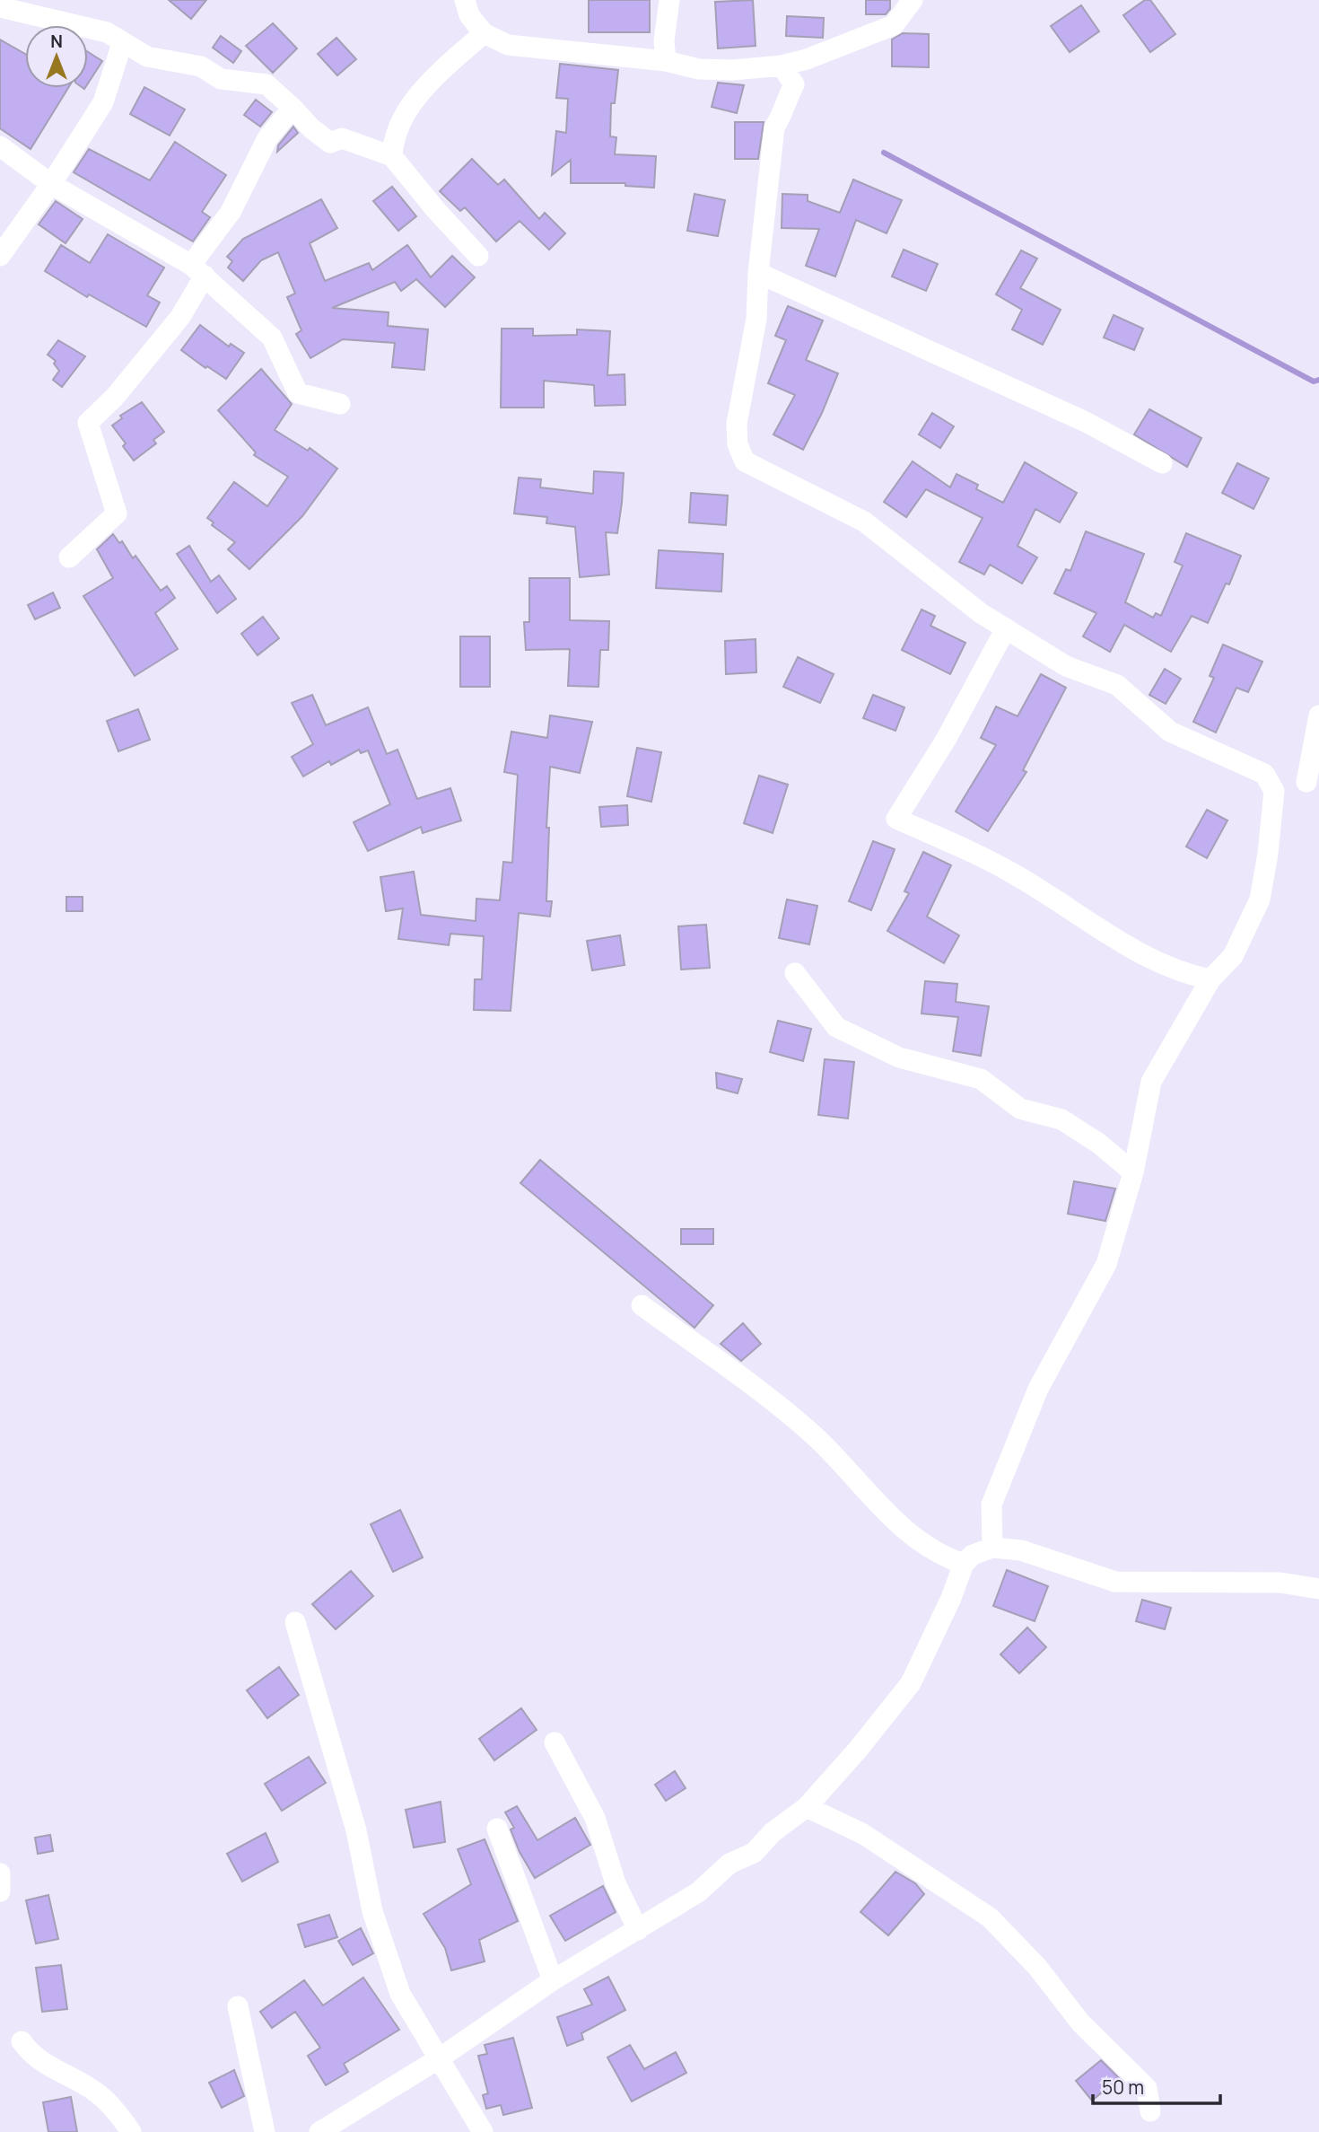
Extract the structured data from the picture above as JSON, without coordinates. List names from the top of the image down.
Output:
{
  "scale_bar": "50 m",
  "north": "top"
}
